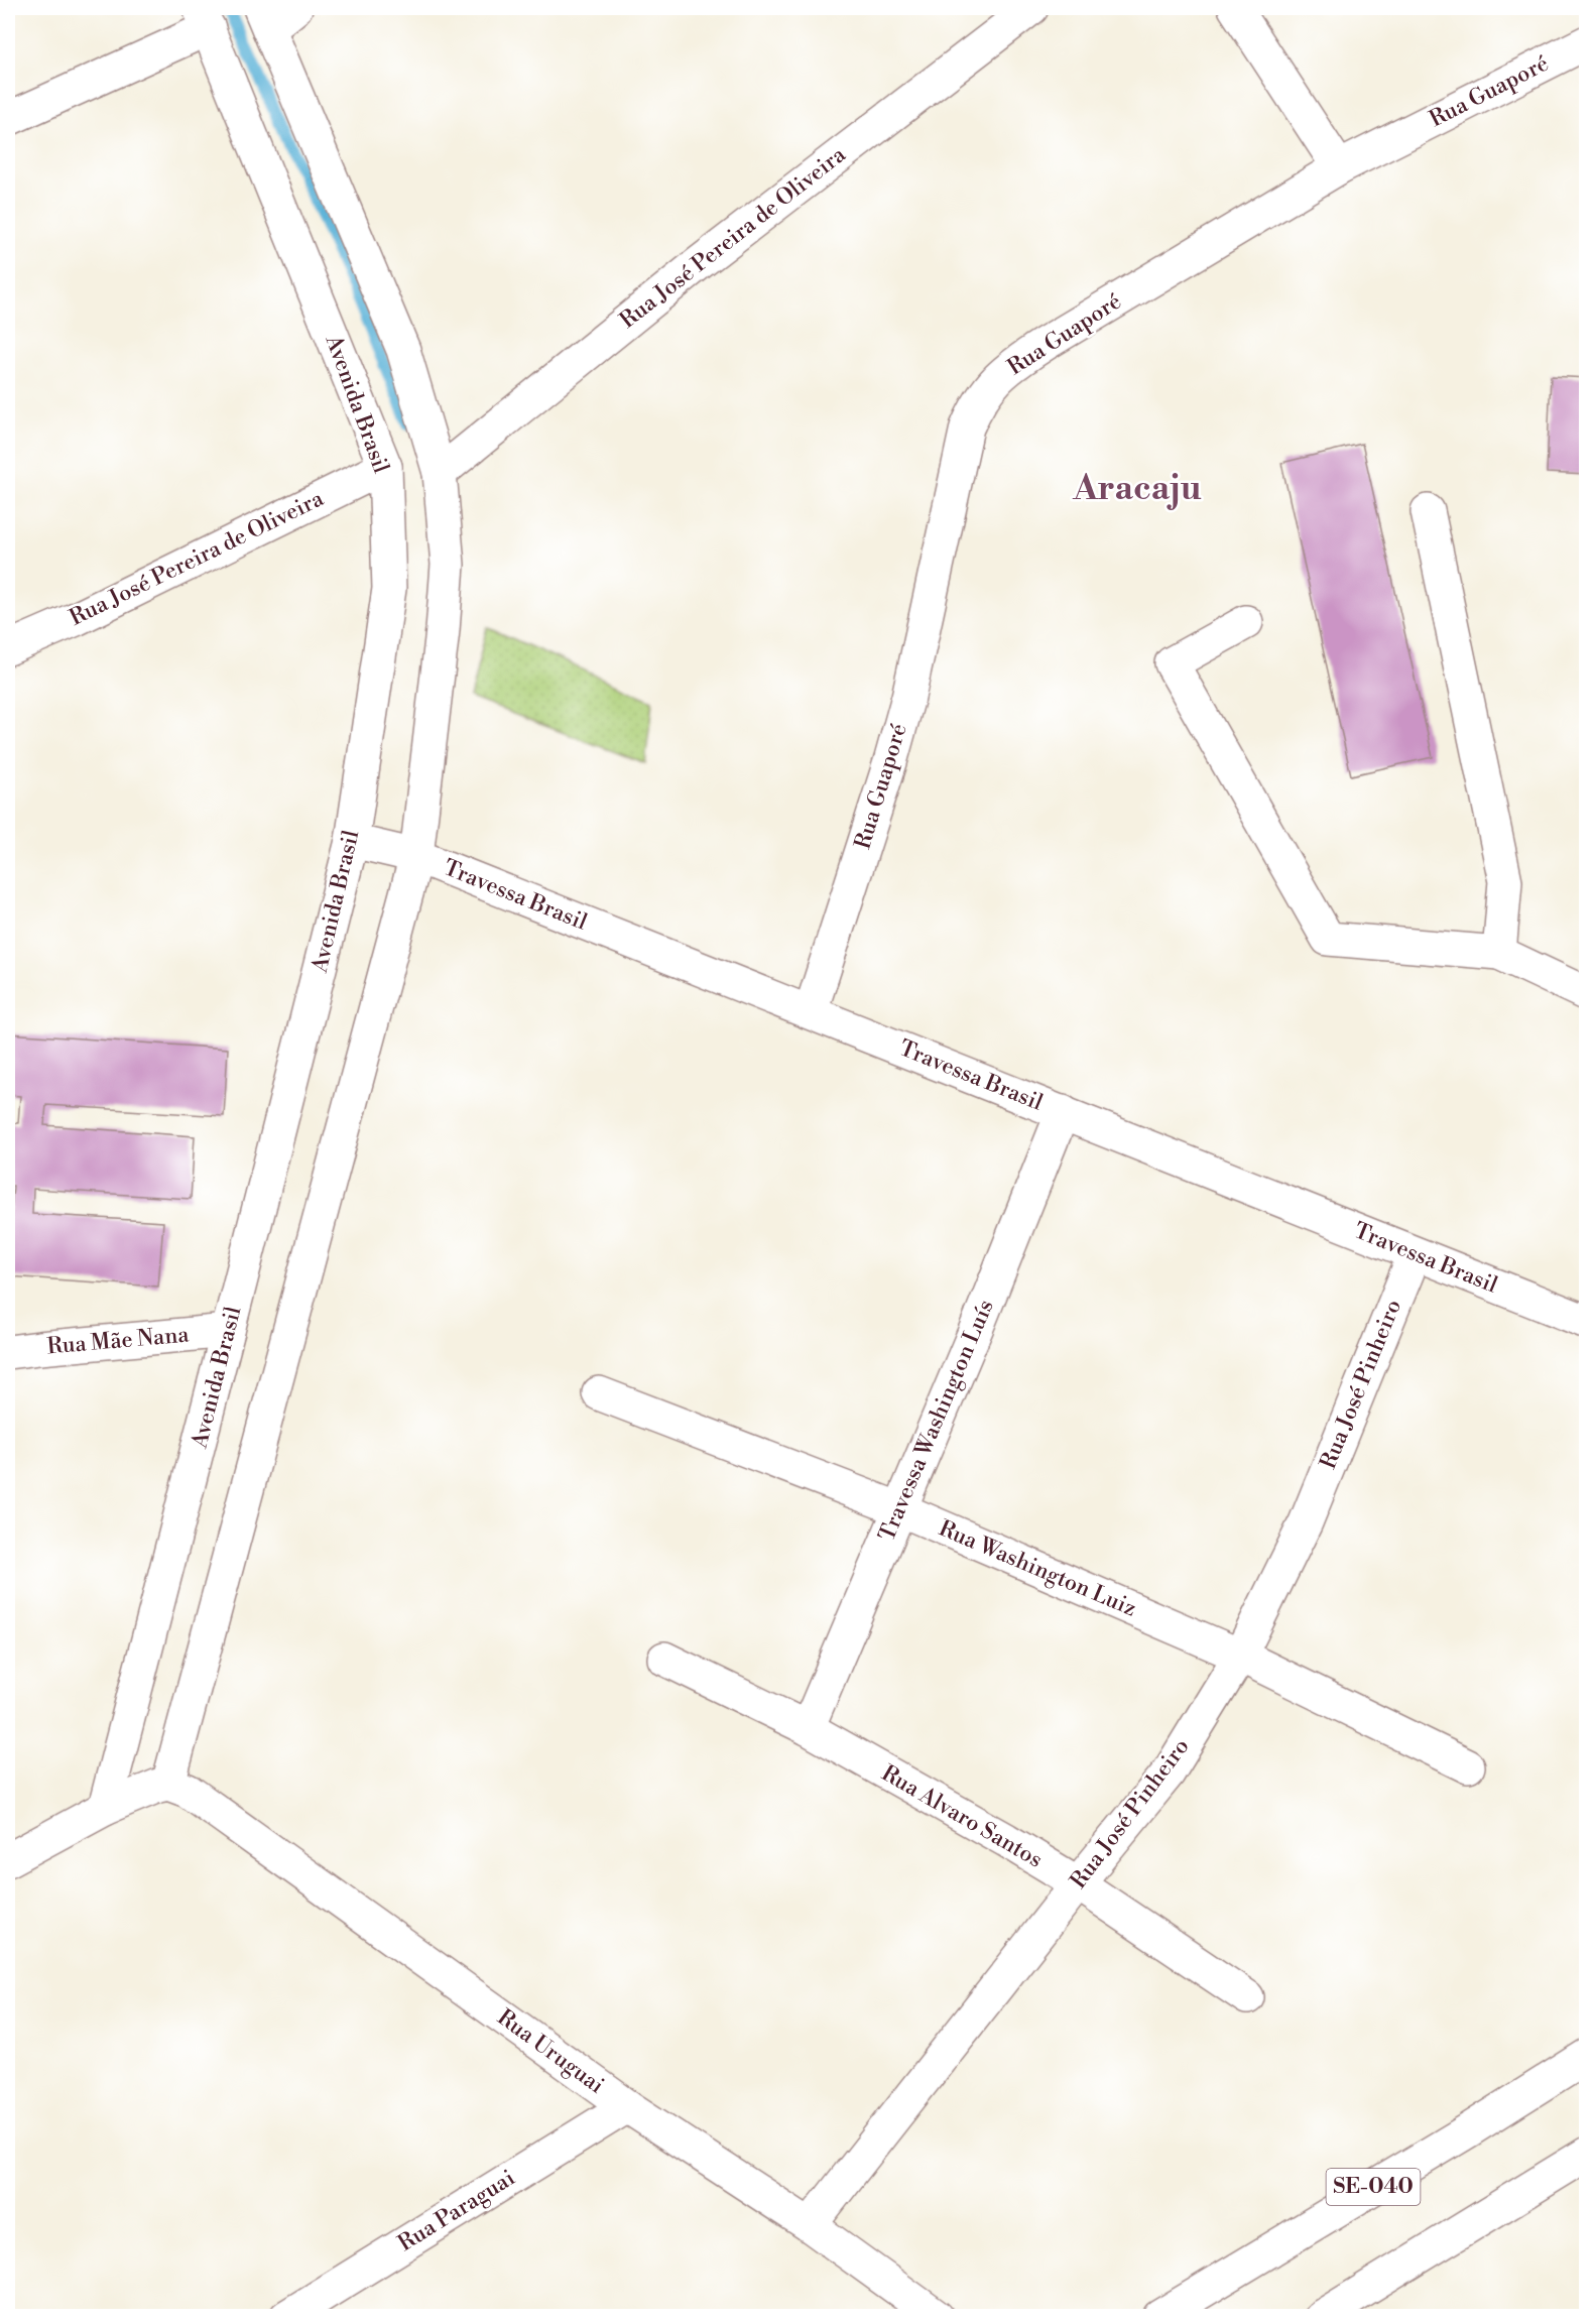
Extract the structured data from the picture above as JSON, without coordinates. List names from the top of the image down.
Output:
{
  "streets": {
    "street": [
      "Rua Guaporé",
      "Rua José Pereira de Oliveira",
      "Avenida Brasil",
      "Travessa Brasil",
      "Rua Mãe Nana",
      "Rua José Pinheiro",
      "Travessa Washington Luís",
      "Rua Washington Luiz",
      "Rua Alvaro Santos",
      "Rua Uruguai",
      "SE-040",
      "Rua Paraguai"
    ]
  },
  "crossings": [
    ["Rua Guaporé", "Travessa Brasil"],
    ["Rua José Pereira de Oliveira", "Avenida Brasil"],
    ["Avenida Brasil", "Travessa Brasil"],
    ["Avenida Brasil", "Rua Mãe Nana"],
    ["Travessa Brasil", "Rua José Pinheiro"],
    ["Travessa Brasil", "Travessa Washington Luís"],
    ["Rua José Pinheiro", "Rua Washington Luiz"],
    ["Rua José Pinheiro", "Rua Alvaro Santos"],
    ["Rua José Pinheiro", "Rua Uruguai"],
    ["Travessa Washington Luís", "Rua Washington Luiz"],
    ["Travessa Washington Luís", "Rua Alvaro Santos"],
    ["Rua Uruguai", "Rua Paraguai"]
  ],
  "districts": ["Aracaju"]
}
